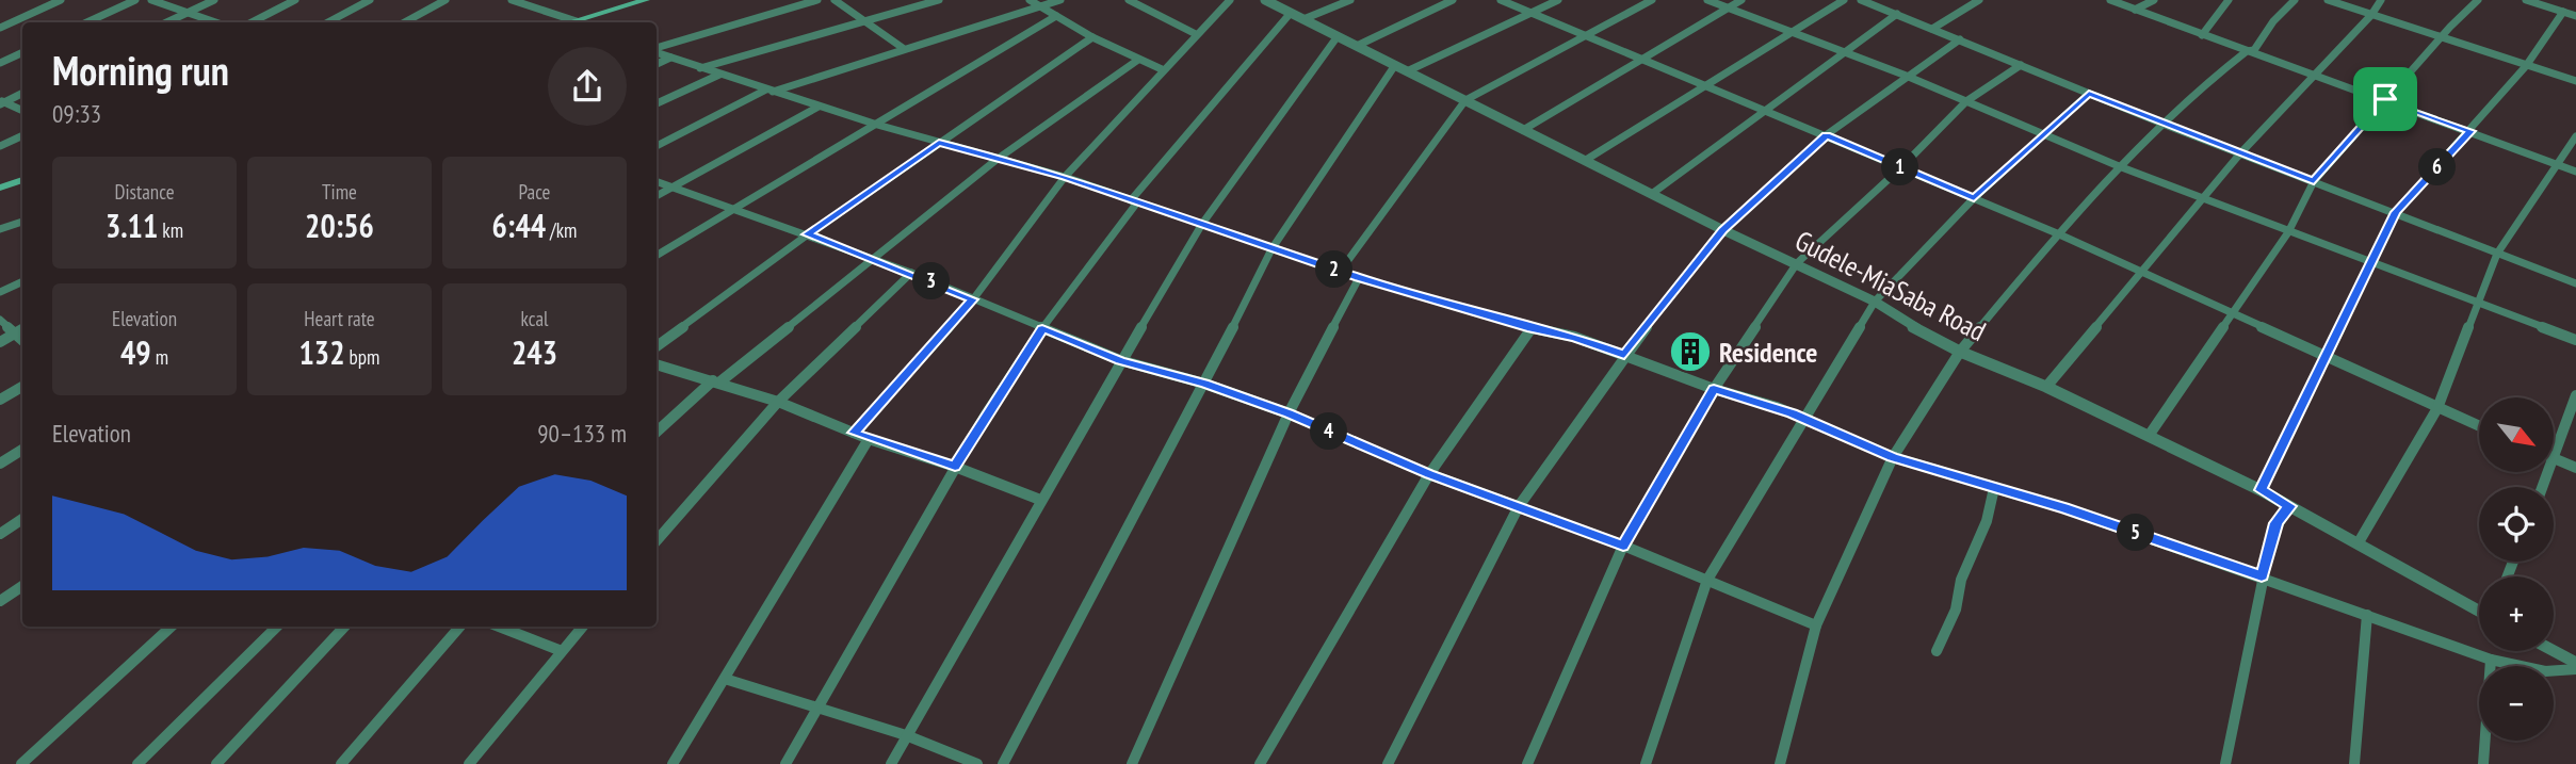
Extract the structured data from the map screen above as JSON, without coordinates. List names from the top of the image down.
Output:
{
  "streets": {
    "street": ["Gudele-MiaSaba Road"]
  },
  "places": {
    "building": ["Residence"]
  },
  "north": "bottom right",
  "page": {
    "heading": ["Morning run", "09:33"],
    "pins": [
      "1",
      "6",
      "2",
      "3",
      "4",
      "5"
    ],
    "stats": [
      ["Distance", "3.11 km"],
      ["Time", "20:56"],
      ["Pace", "6:44 /km"],
      ["Elevation", "49 m"],
      ["Heart rate", "132 bpm"],
      ["kcal", "243"]
    ],
    "map_buttons": ["+", "−"],
    "chart": ["Elevation", "90–133 m"]
  }
}
